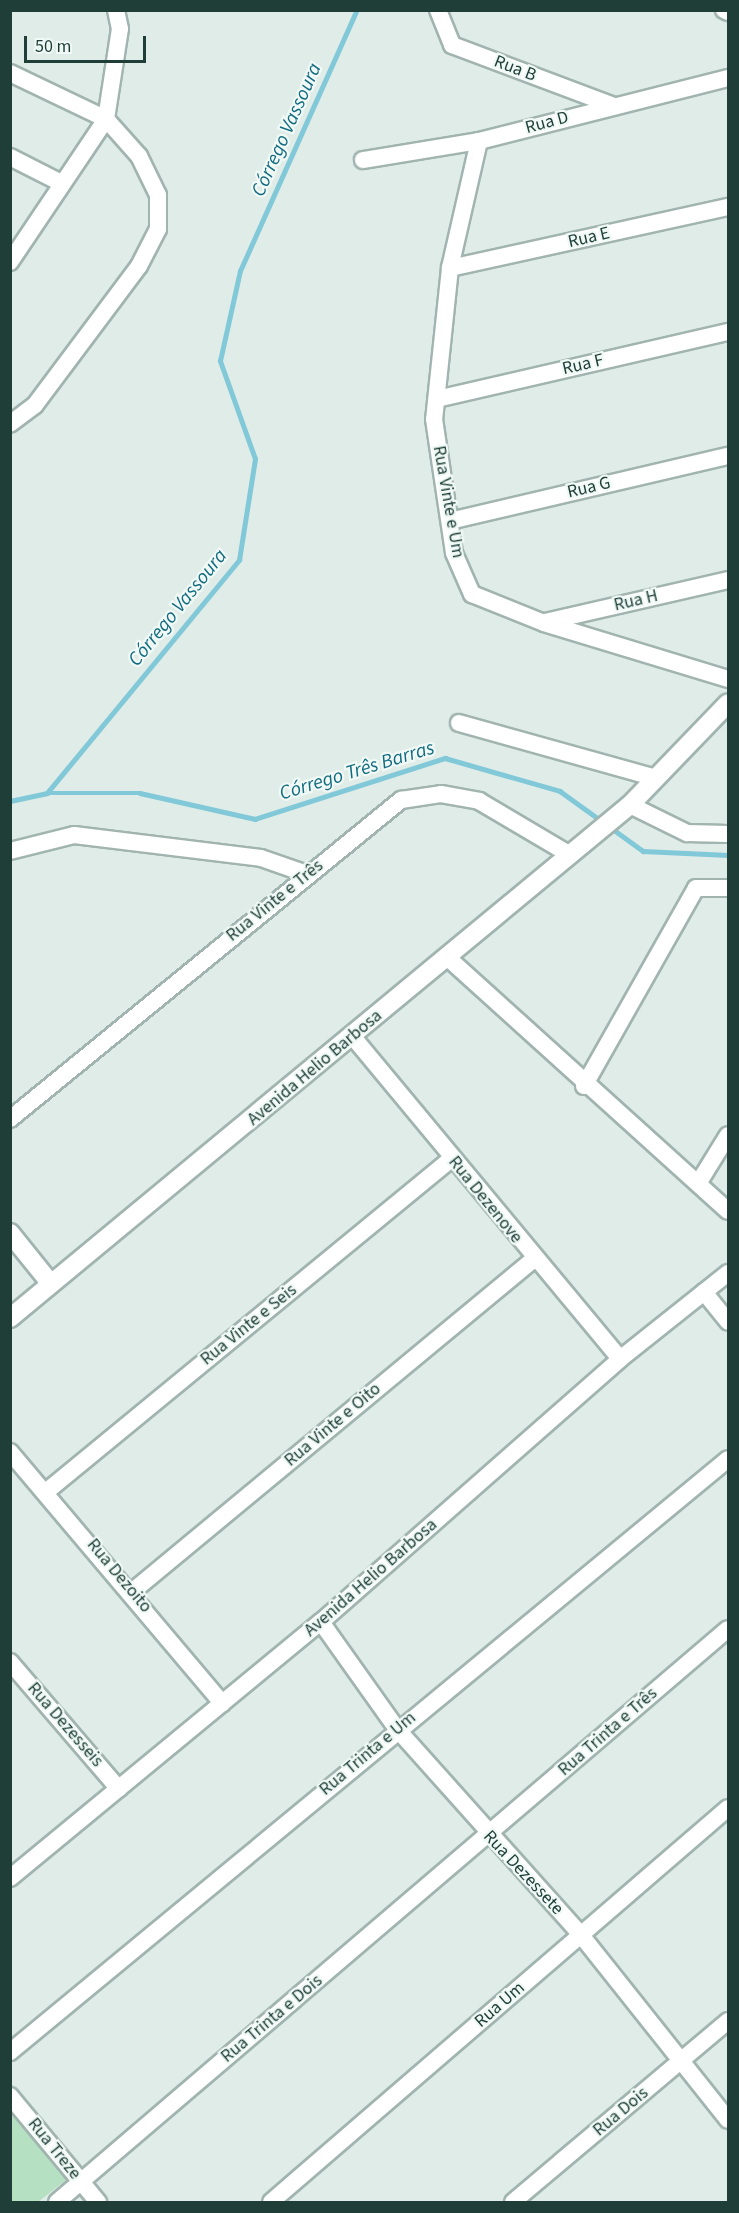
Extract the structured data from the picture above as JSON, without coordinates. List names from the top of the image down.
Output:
{
  "streets": {
    "street": [
      "Rua B",
      "Rua D",
      "Rua E",
      "Rua F",
      "Rua G",
      "Rua Vinte e Um",
      "Rua H",
      "Rua Vinte e Três",
      "Avenida Helio Barbosa",
      "Rua Dezenove",
      "Rua Vinte e Seis",
      "Rua Vinte e Oito",
      "Rua Dezoito",
      "Rua Dezesseis",
      "Rua Trinta e Três",
      "Rua Trinta e Um",
      "Rua Dezessete",
      "Rua Um",
      "Rua Trinta e Dois",
      "Rua Dois",
      "Rua Treze"
    ]
  },
  "crossings": [
    ["Rua B", "Rua D"],
    ["Rua D", "Rua Vinte e Um"],
    ["Rua E", "Rua Vinte e Um"],
    ["Rua F", "Rua Vinte e Um"],
    ["Rua G", "Rua Vinte e Um"],
    ["Rua Vinte e Um", "Rua H"],
    ["Rua Vinte e Três", "Avenida Helio Barbosa"],
    ["Avenida Helio Barbosa", "Rua Dezenove"],
    ["Avenida Helio Barbosa", "Rua Dezoito"],
    ["Avenida Helio Barbosa", "Rua Dezesseis"],
    ["Avenida Helio Barbosa", "Rua Dezessete"],
    ["Rua Dezenove", "Rua Vinte e Seis"],
    ["Rua Dezenove", "Rua Vinte e Oito"],
    ["Rua Vinte e Seis", "Rua Dezoito"],
    ["Rua Vinte e Oito", "Rua Dezoito"],
    ["Rua Trinta e Três", "Rua Dezessete"],
    ["Rua Trinta e Três", "Rua Trinta e Dois"],
    ["Rua Trinta e Um", "Rua Dezessete"],
    ["Rua Dezessete", "Rua Um"],
    ["Rua Dezessete", "Rua Trinta e Dois"],
    ["Rua Dezessete", "Rua Dois"],
    ["Rua Trinta e Dois", "Rua Treze"]
  ],
  "water": ["Córrego Vassoura", "Córrego Três Barras"],
  "scale_bar": "50 m"
}
